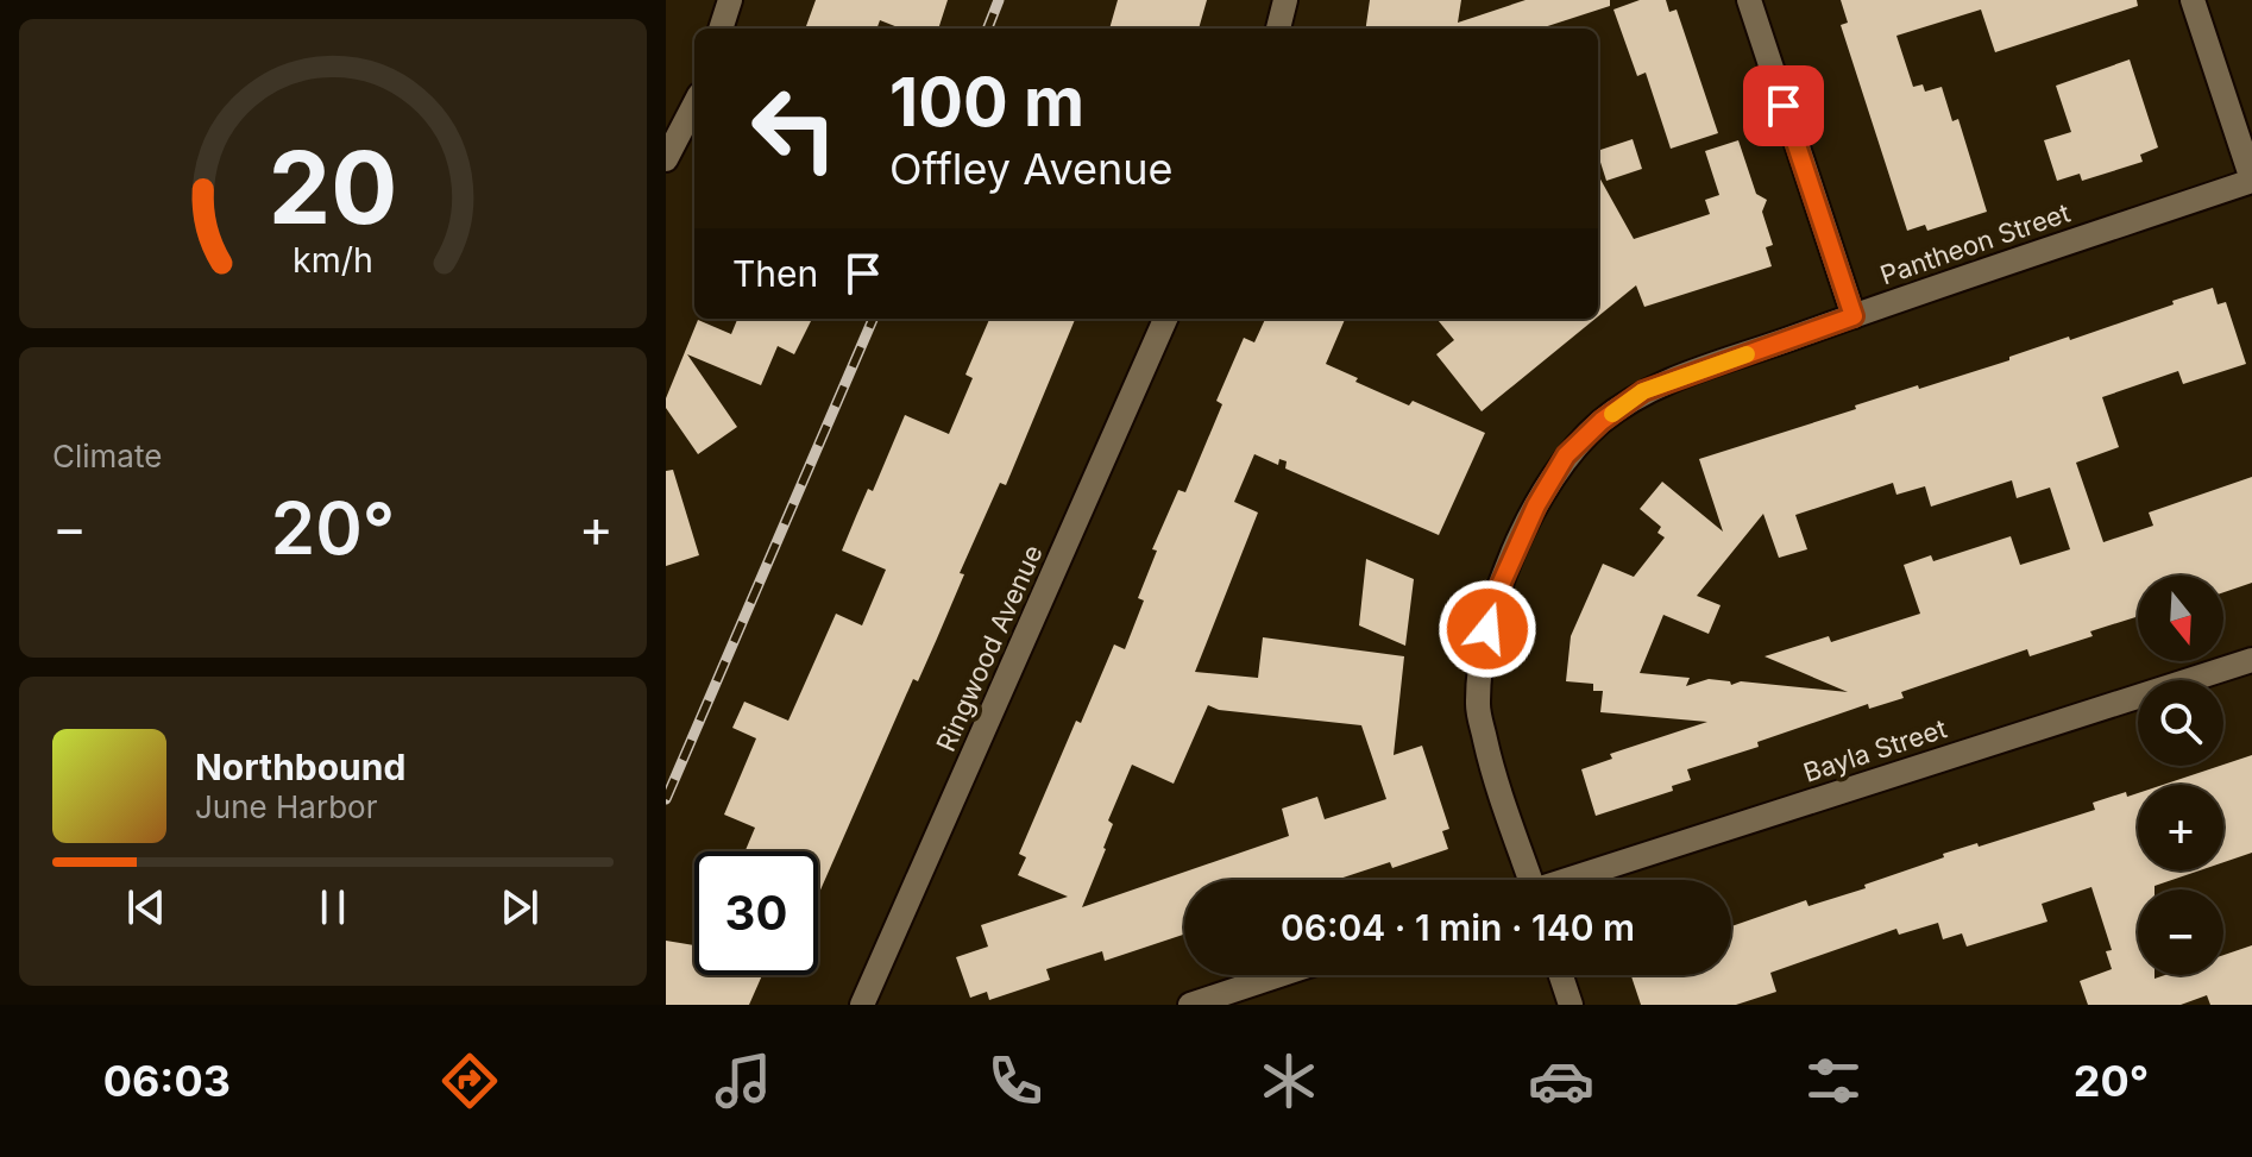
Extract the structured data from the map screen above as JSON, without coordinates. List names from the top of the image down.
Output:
{
  "streets": {
    "street": ["Pantheon Street", "Ringwood Avenue", "Bayla Street"]
  },
  "north": "bottom",
  "page": {
    "turn": ["100 m", "Offley Avenue"],
    "then": "Then",
    "tile": "Climate",
    "heat": ["−", "20°", "+"],
    "map_buttons": ["+", "−"],
    "song": ["Northbound", "June Harbor"],
    "limit": "30",
    "trip": "06:04 · 1 min · 140 m",
    "tabs": ["06:03", "20°"],
    "gauge": ["20", "km/h"]
  }
}
